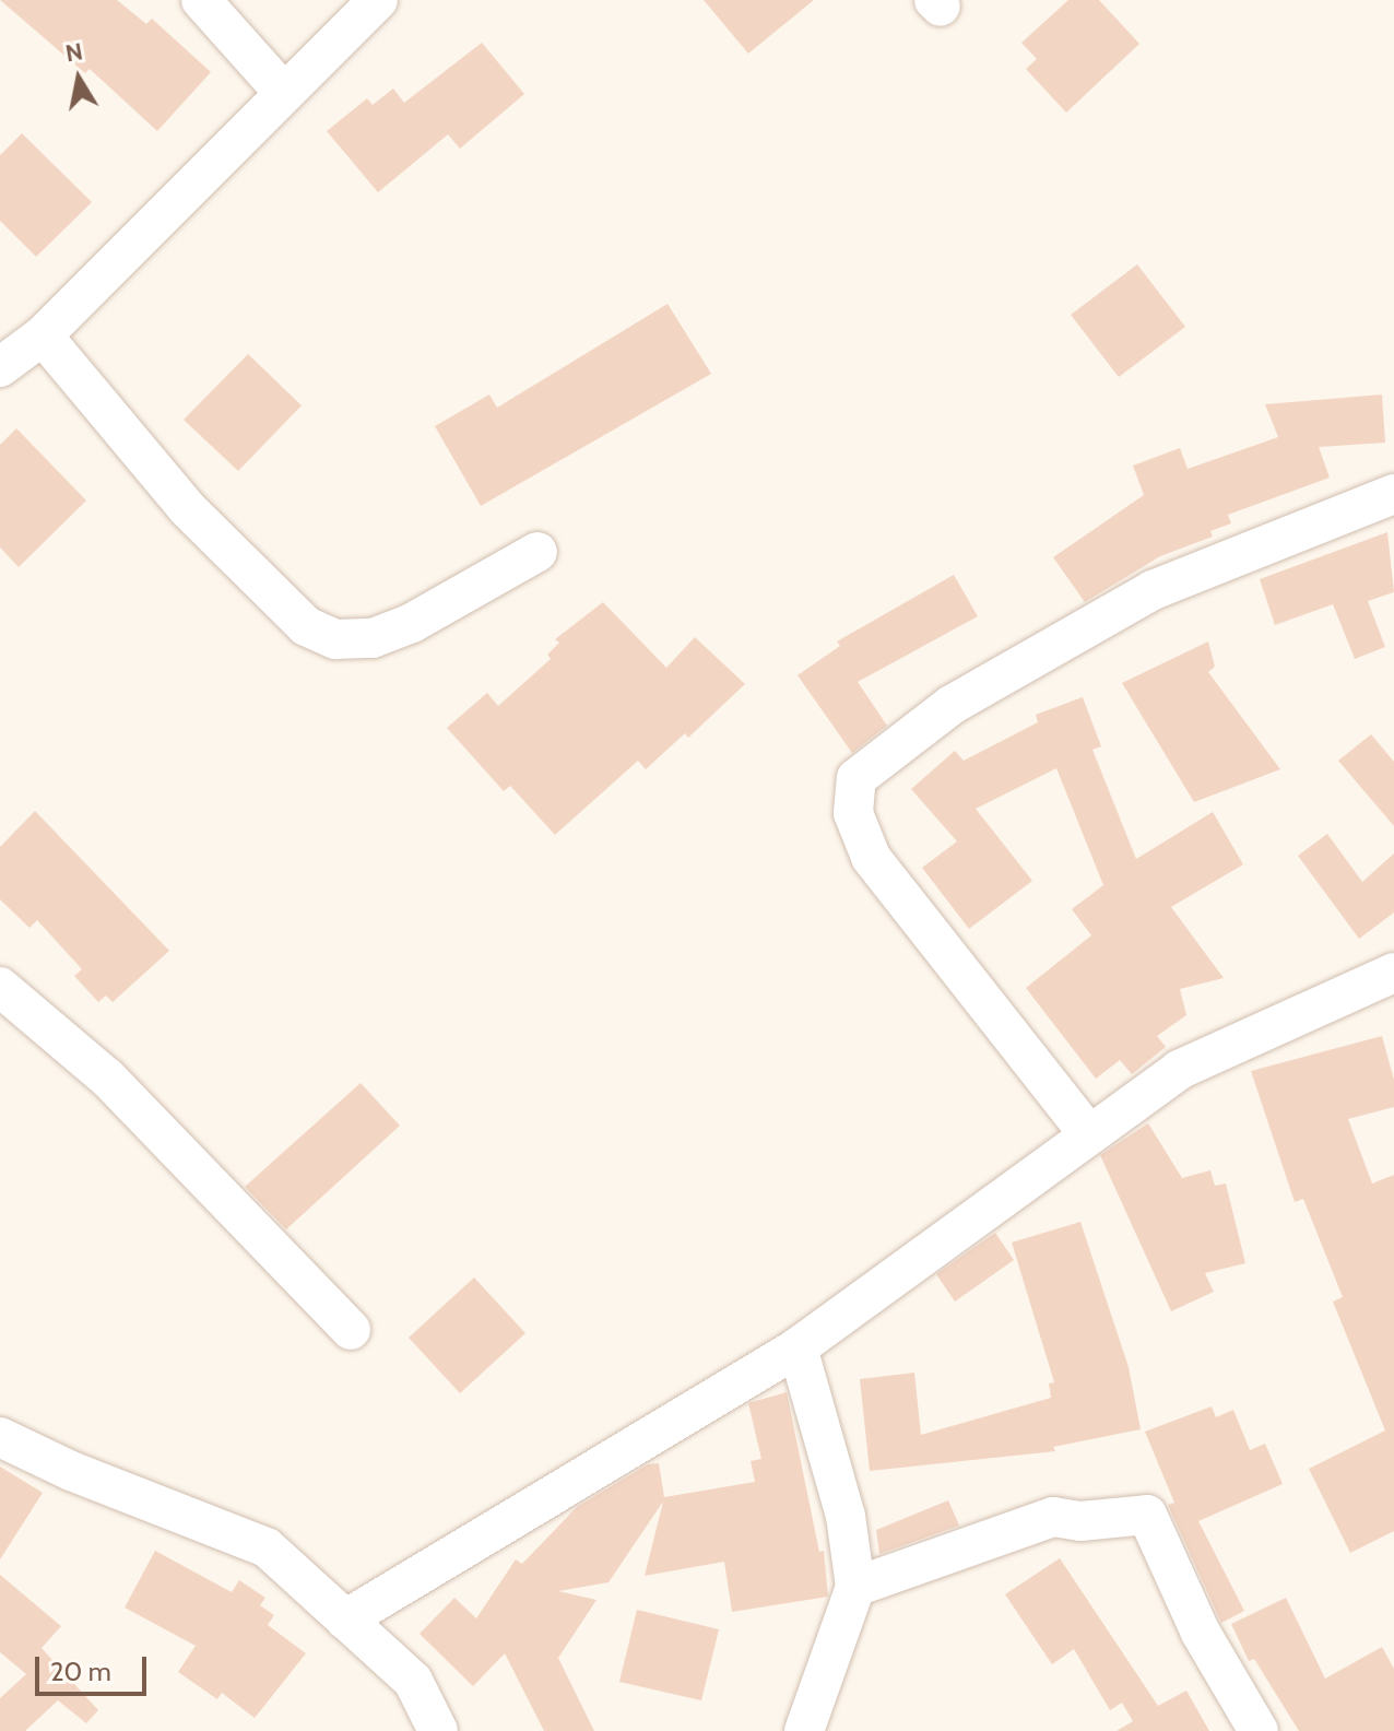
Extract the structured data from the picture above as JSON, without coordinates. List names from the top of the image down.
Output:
{
  "scale_bar": "20 m",
  "north": "top"
}
